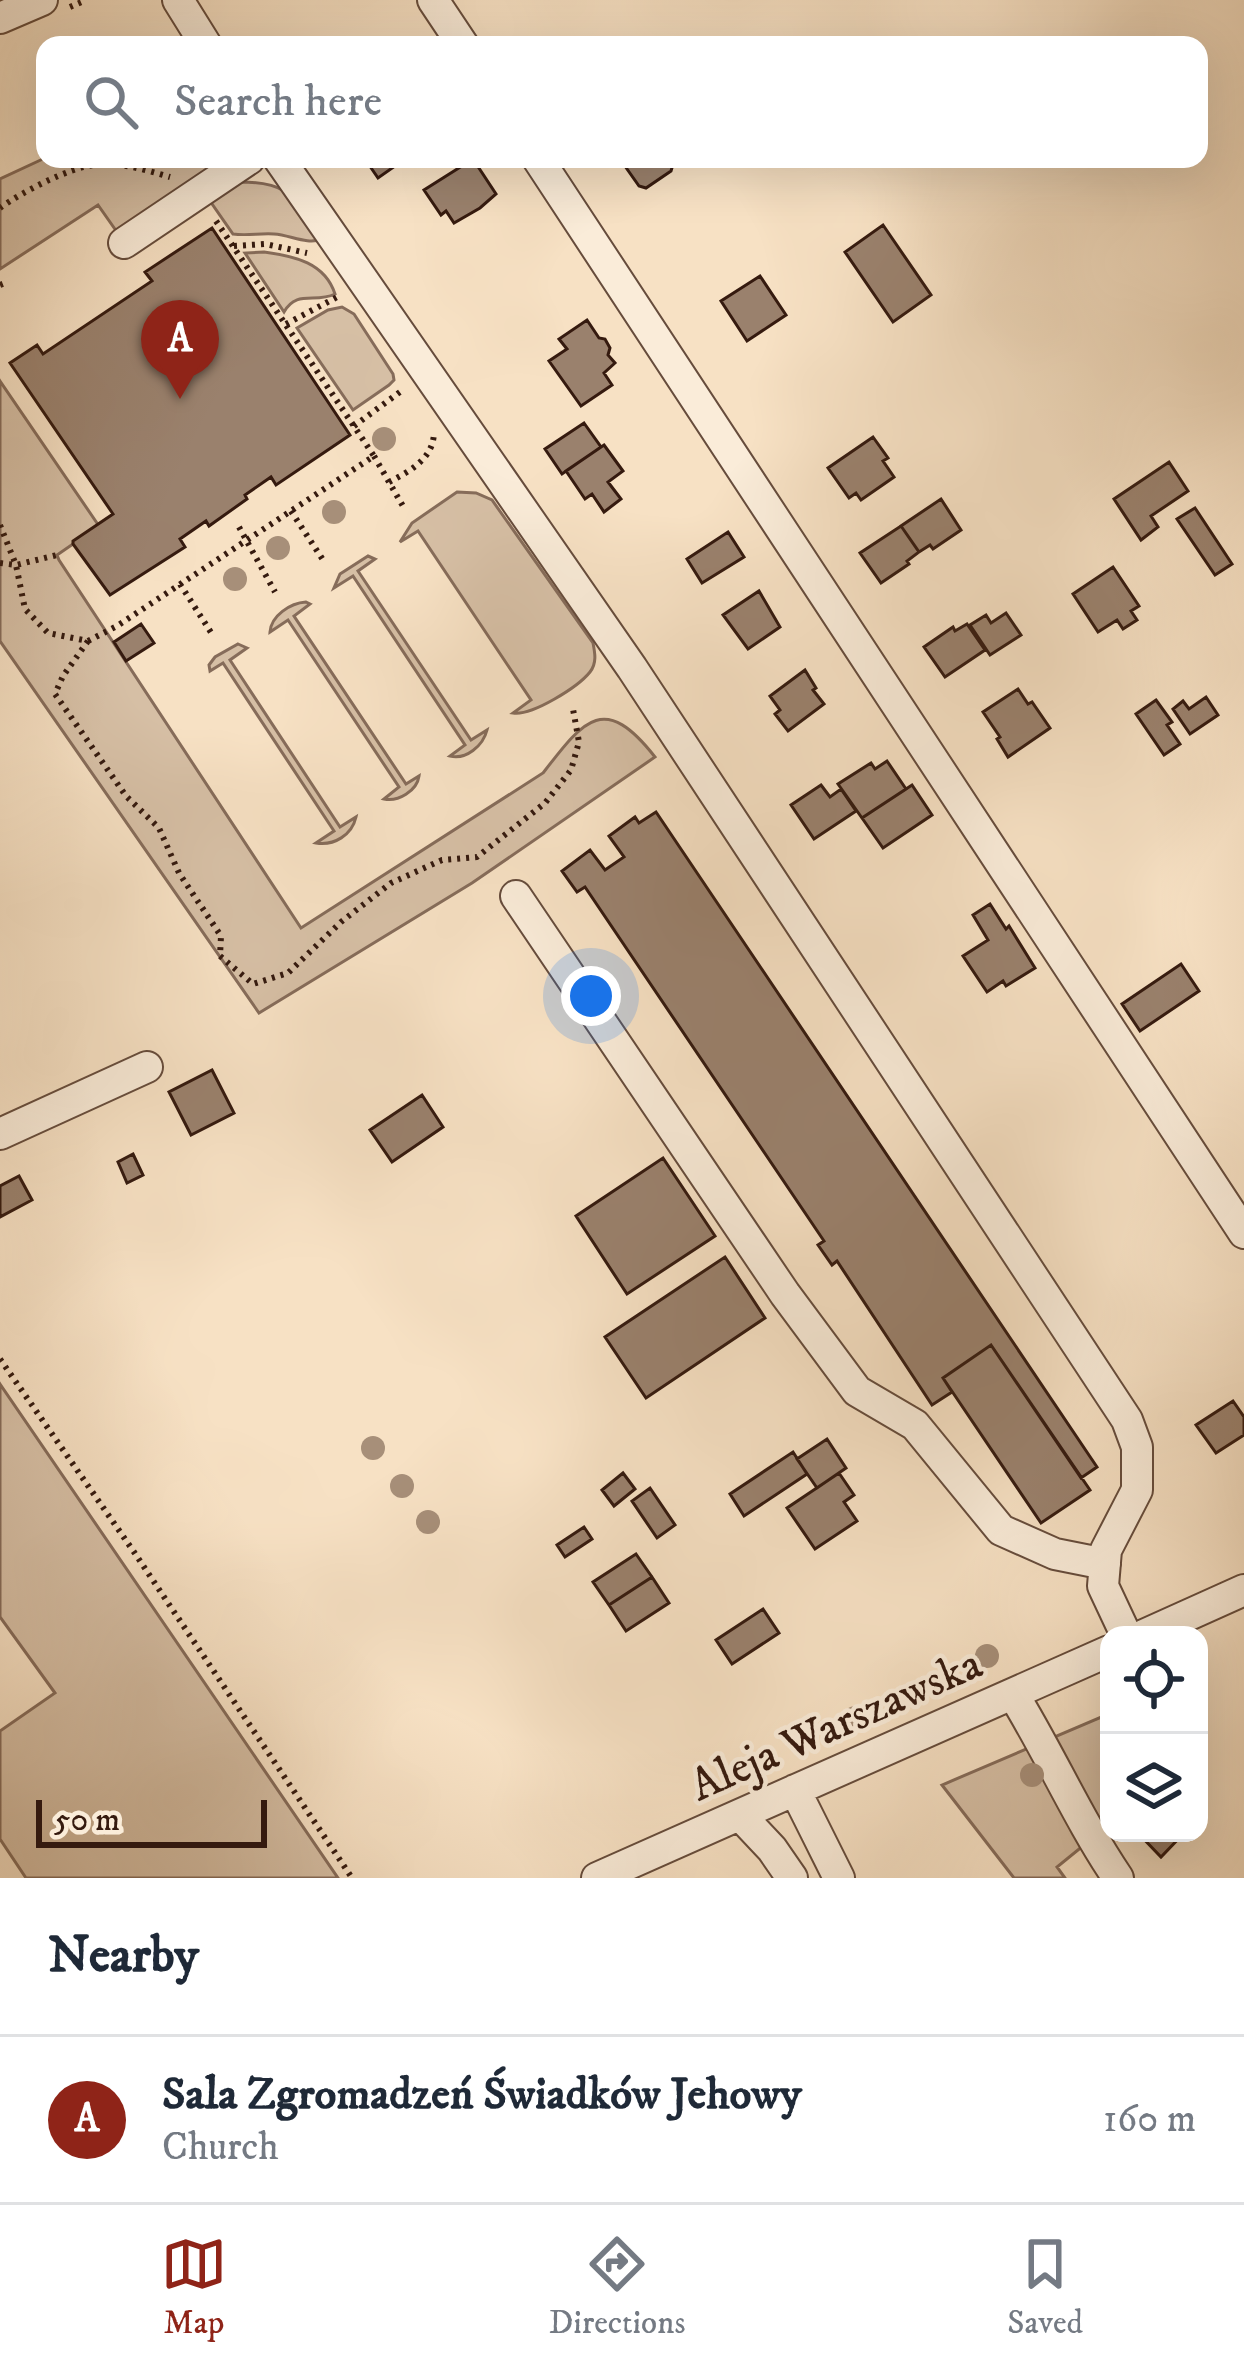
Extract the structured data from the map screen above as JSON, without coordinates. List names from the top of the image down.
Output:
{
  "streets": {
    "street": ["Aleja Warszawska"]
  },
  "scale_bar": "50 m",
  "page": {
    "search": "Search here",
    "pins": "A",
    "scale": "50 m",
    "heading": "Nearby",
    "list": [
      {
        "mark": "A",
        "name": "Sala Zgromadzeń Świadków Jehowy",
        "note": "Church",
        "value": "160 m"
      }
    ],
    "nav": ["Map", "Directions", "Saved"]
  }
}
